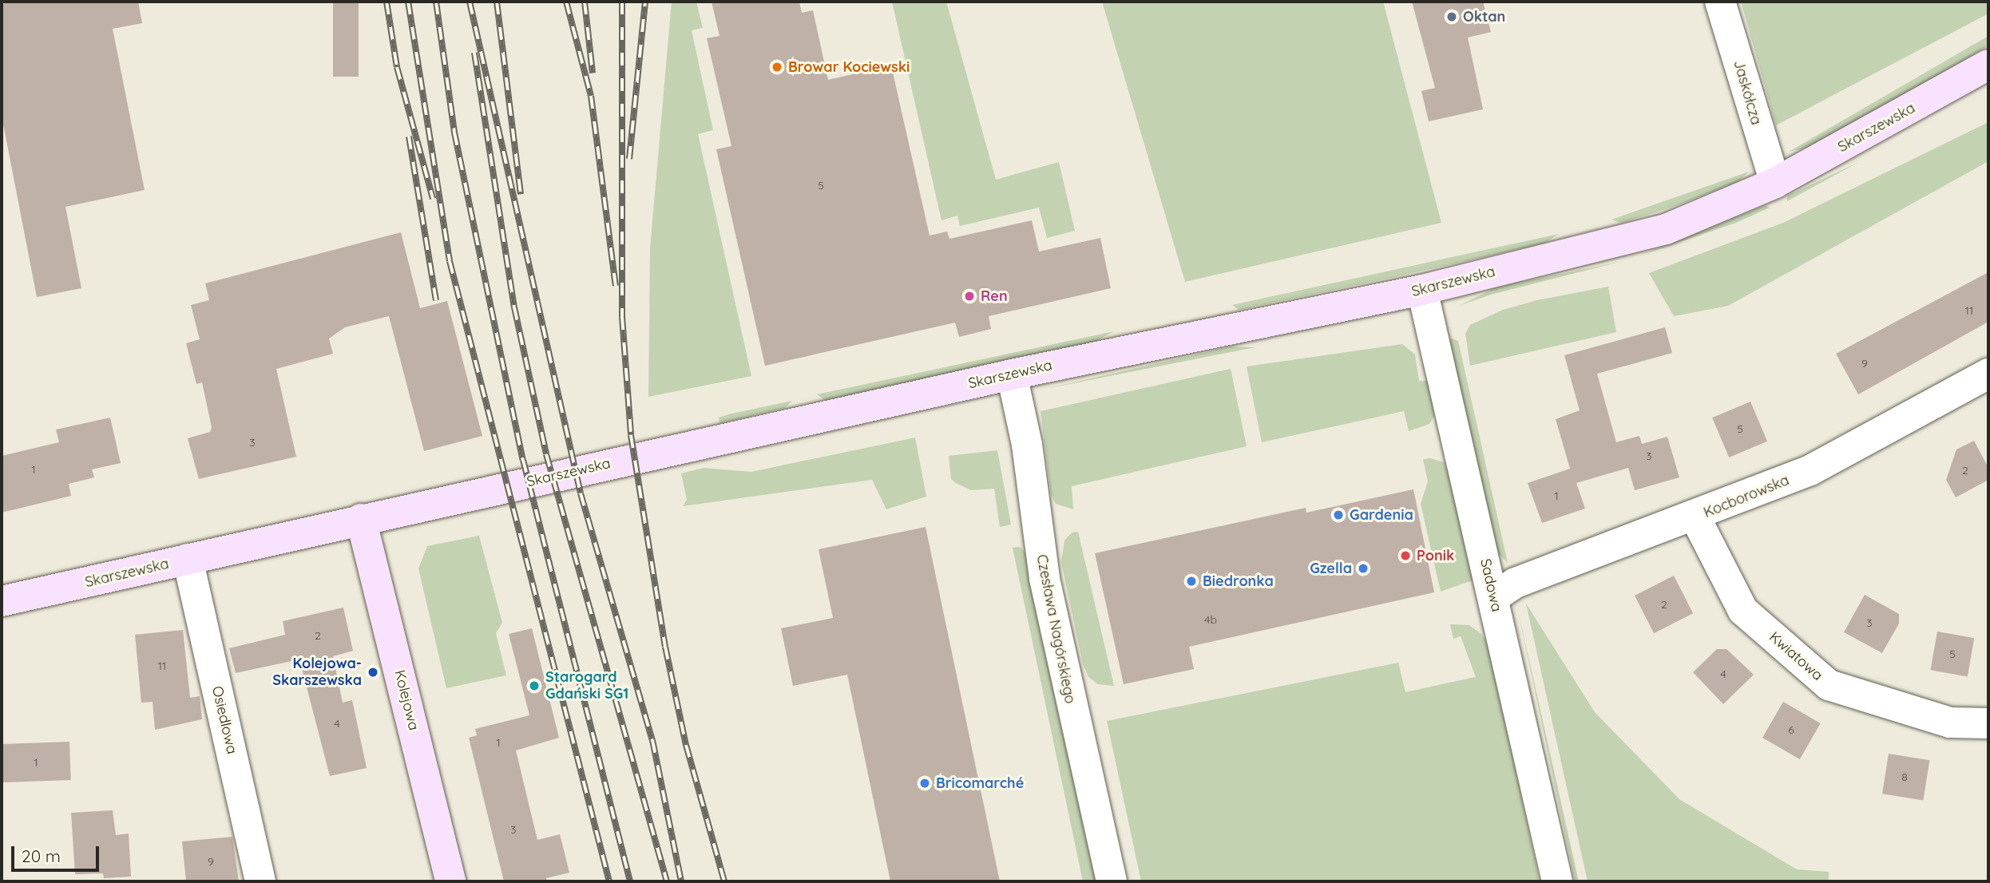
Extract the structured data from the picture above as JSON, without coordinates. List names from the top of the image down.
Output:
{
  "streets": {
    "main road": ["Skarszewska", "Kolejowa"],
    "street": [
      "Jaskółcza",
      "Kocborowska",
      "Sadowa",
      "Czesława Nagórskiego",
      "Kwiatowa",
      "Osiedlowa"
    ]
  },
  "crossings": [
    ["Jaskółcza", "Skarszewska"],
    ["Skarszewska", "Sadowa"],
    ["Skarszewska", "Czesława Nagórskiego"],
    ["Skarszewska", "Kolejowa"],
    ["Skarszewska", "Osiedlowa"],
    ["Kocborowska", "Sadowa"],
    ["Kocborowska", "Kwiatowa"]
  ],
  "places": [
    "Oktan",
    "Browar Kociewski",
    "Ren",
    "Gardenia",
    "Ponik",
    "Gzella",
    "Biedronka",
    "Kolejowa- Skarszewska",
    "Starogard Gdański SG1",
    "Bricomarché"
  ],
  "house_numbers": [
    "5",
    "11",
    "9",
    "5",
    "3",
    "3",
    "1",
    "2",
    "1",
    "2",
    "4b",
    "3",
    "2",
    "5",
    "11",
    "4",
    "4",
    "6",
    "1",
    "1",
    "8",
    "3",
    "9"
  ],
  "scale_bar": "20 m"
}
